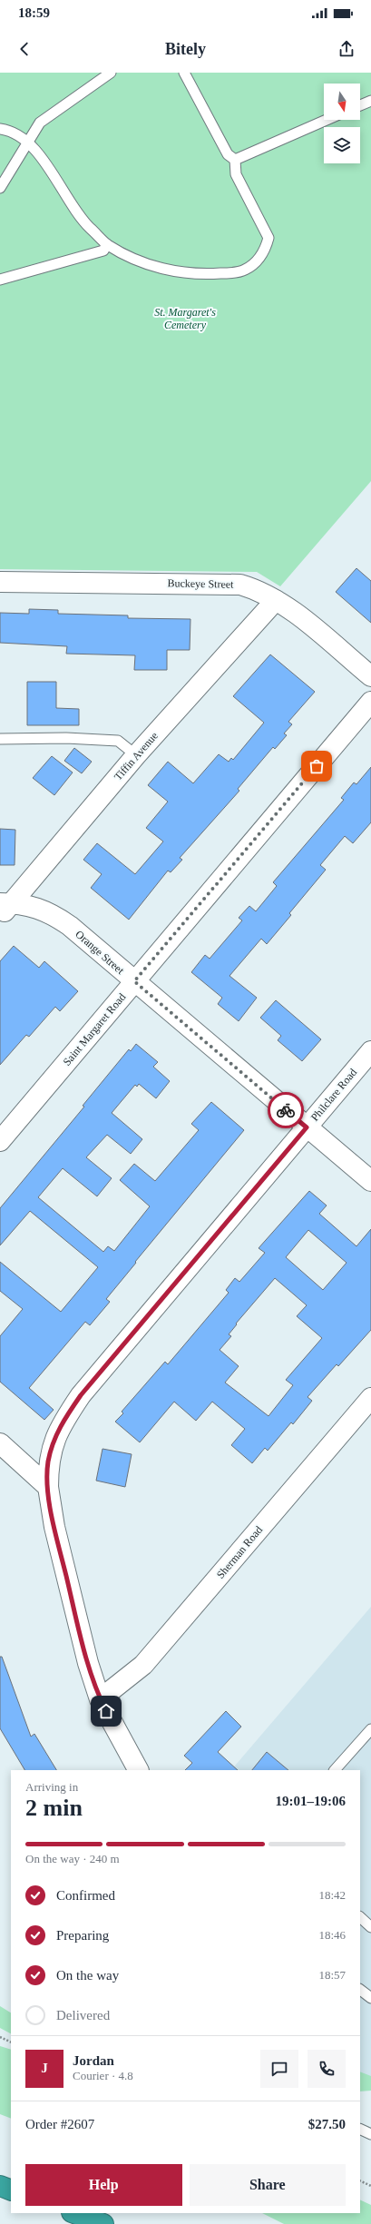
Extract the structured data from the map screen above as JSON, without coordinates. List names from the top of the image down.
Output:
{
  "streets": {
    "street": [
      "Buckeye Street",
      "Tiffin Avenue",
      "Orange Street",
      "Saint Margaret Road",
      "Philclare Road",
      "Sherman Road"
    ]
  },
  "crossings": [
    ["Buckeye Street", "Tiffin Avenue"],
    ["Tiffin Avenue", "Orange Street"],
    ["Orange Street", "Saint Margaret Road"],
    ["Orange Street", "Philclare Road"],
    ["Philclare Road", "Sherman Road"]
  ],
  "parks": ["St. Margaret's Cemetery"],
  "north": "bottom",
  "page": {
    "status": "18:59",
    "header": "Bitely",
    "heading": ["2 min", "Arriving in", "19:01–19:06"],
    "panel": [
      "Jordan",
      "Courier · 4.8",
      "Order #2607",
      "$27.50"
    ],
    "bar": "On the way · 240 m",
    "list": [
      ["Confirmed", "18:42"],
      ["Preparing", "18:46"],
      ["On the way", "18:57"],
      "Delivered"
    ],
    "round": "J",
    "buttons": ["Help", "Share"]
  }
}
